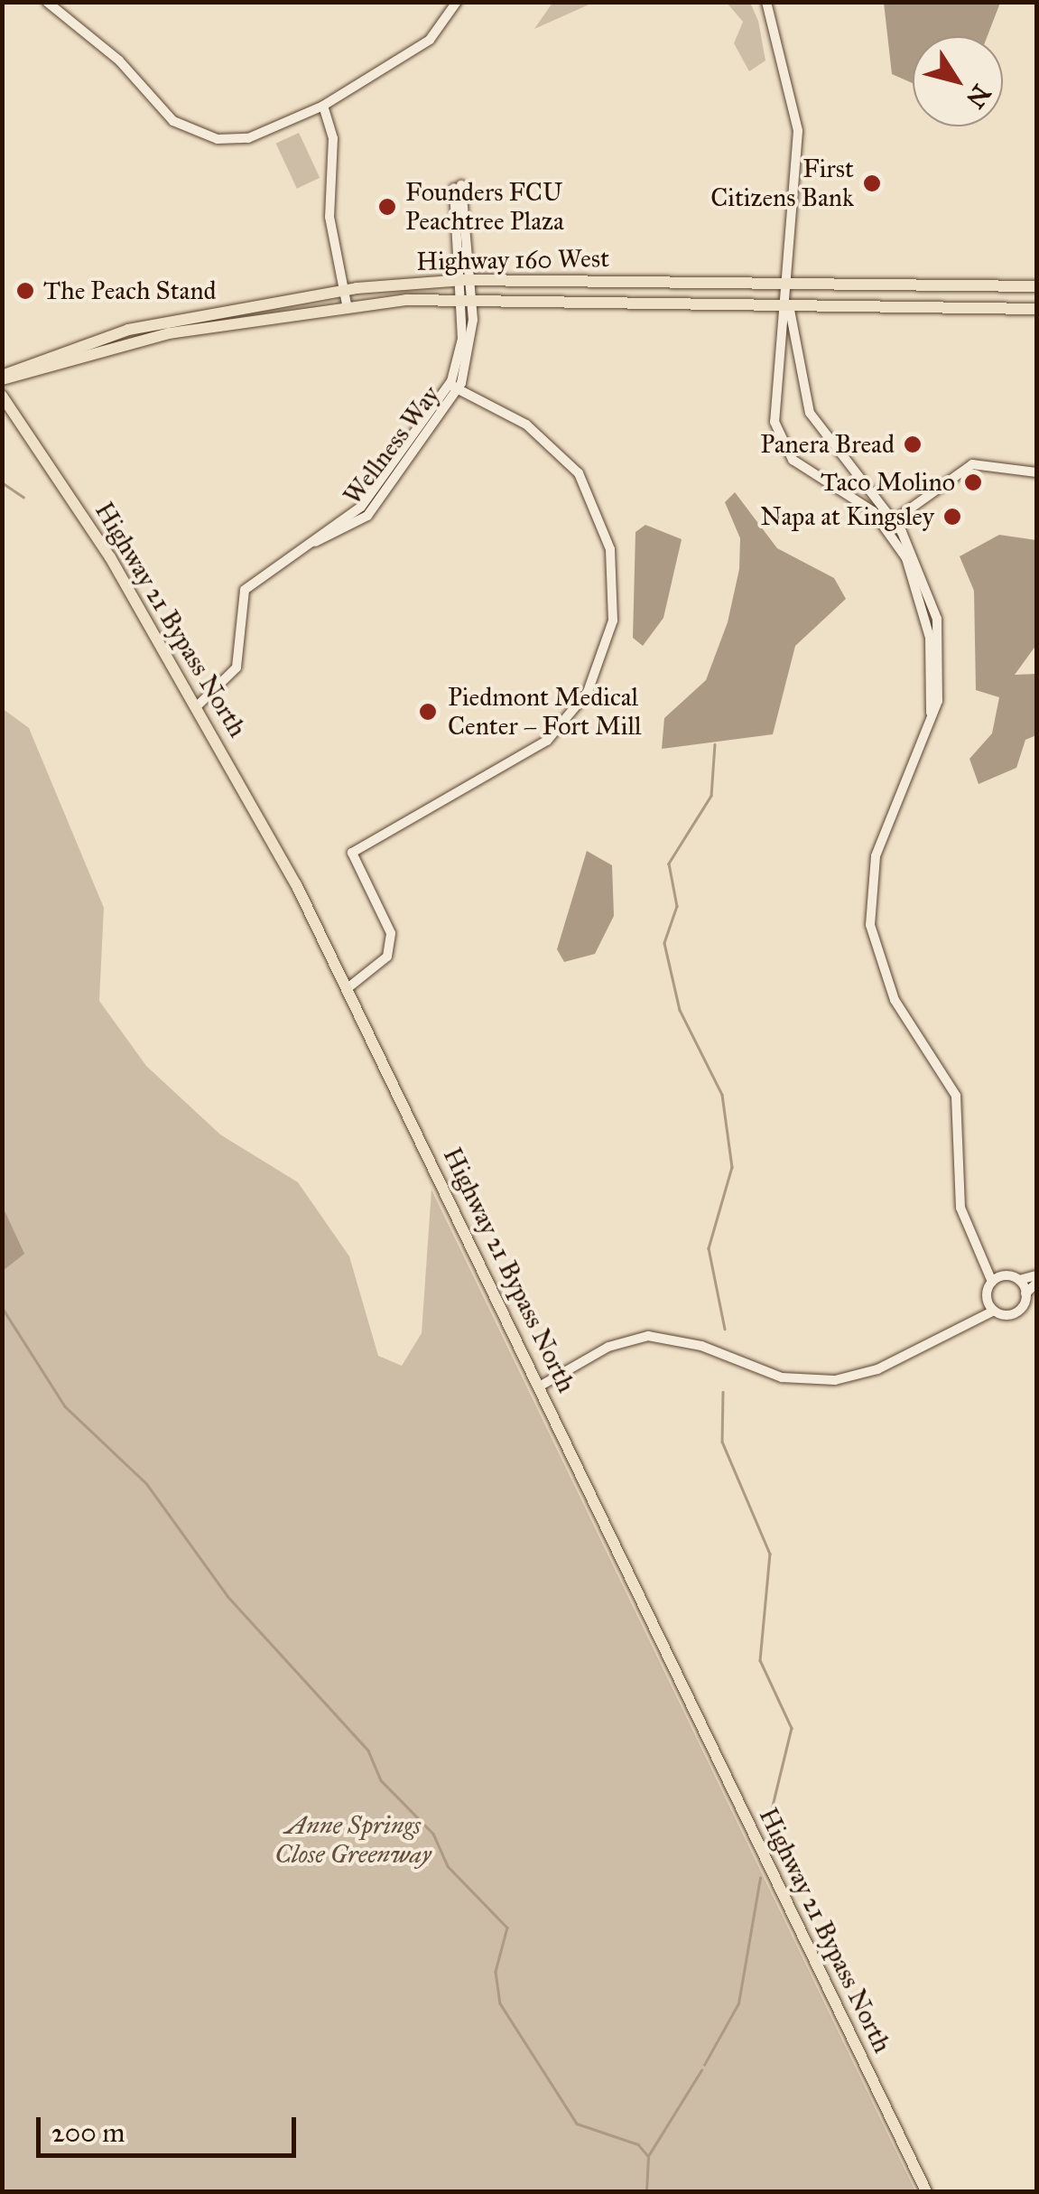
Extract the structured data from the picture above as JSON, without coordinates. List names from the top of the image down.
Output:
{
  "streets": {
    "main road": ["Highway 160 West", "Highway 21 Bypass North"],
    "street": ["Wellness Way"]
  },
  "crossings": [
    ["Highway 160 West", "Wellness Way"],
    ["Wellness Way", "Highway 21 Bypass North"]
  ],
  "parks": ["Anne Springs Close Greenway"],
  "places": [
    "First Citizens Bank",
    "Founders FCU Peachtree Plaza",
    "The Peach Stand",
    "Panera Bread",
    "Taco Molino",
    "Napa at Kingsley",
    "Piedmont Medical Center – Fort Mill"
  ],
  "scale_bar": "200 m",
  "north": "bottom right"
}
